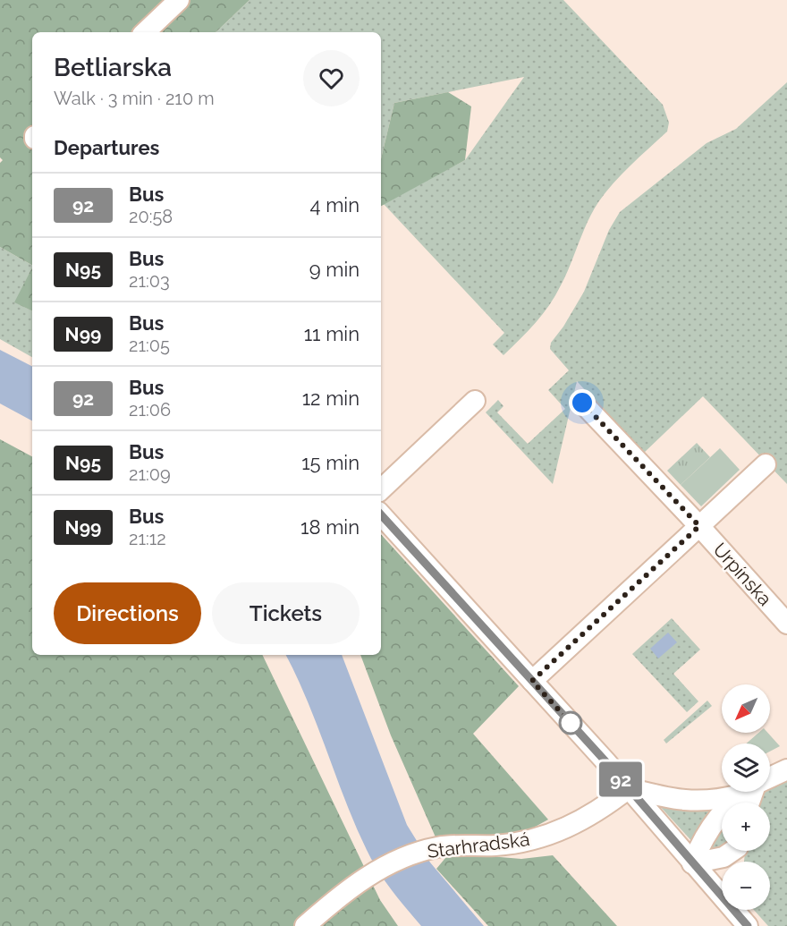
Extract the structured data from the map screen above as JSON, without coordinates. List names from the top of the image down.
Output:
{
  "streets": {
    "street": ["Urpínska", "Starhradská"]
  },
  "lines": ["bus line 92"],
  "north": "bottom left",
  "page": {
    "on_map": "92",
    "heading": [
      ["Betliarska", "Walk · 3 min · 210 m"],
      "Departures"
    ],
    "list": [
      {
        "mark": "92",
        "name": "Bus",
        "note": "20:58",
        "value": "4 min"
      },
      {
        "mark": "N95",
        "name": "Bus",
        "note": "21:03",
        "value": "9 min"
      },
      {
        "mark": "N99",
        "name": "Bus",
        "note": "21:05",
        "value": "11 min"
      },
      {
        "mark": "92",
        "name": "Bus",
        "note": "21:06",
        "value": "12 min"
      },
      {
        "mark": "N95",
        "name": "Bus",
        "note": "21:09",
        "value": "15 min"
      },
      {
        "mark": "N99",
        "name": "Bus",
        "note": "21:12",
        "value": "18 min"
      }
    ],
    "buttons": ["Directions", "Tickets"],
    "map_buttons": ["+", "−"]
  }
}
